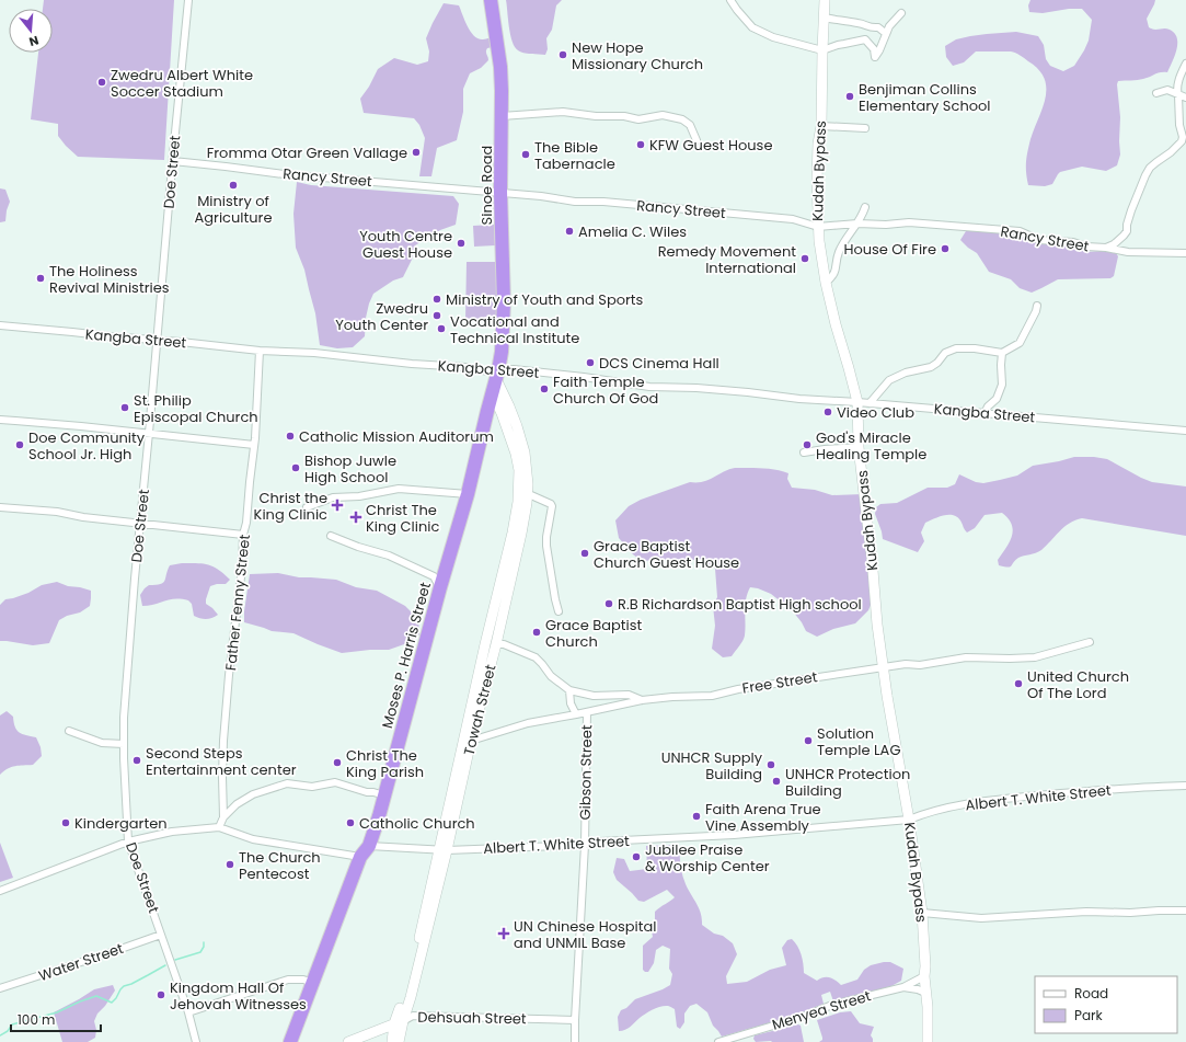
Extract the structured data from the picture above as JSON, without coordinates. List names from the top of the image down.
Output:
{
  "streets": {
    "highway": ["Sinoe Road", "Moses P. Harris Street"],
    "street": [
      "Kudah Bypass",
      "Doe Street",
      "Rancy Street",
      "Kangba Street",
      "Father Fenny Street",
      "Free Street",
      "Towah Street",
      "Gibson Street",
      "Albert T. White Street",
      "Water Street",
      "Menyea Street",
      "Dehsuah Street"
    ]
  },
  "crossings": [
    ["Kudah Bypass", "Rancy Street"],
    ["Kudah Bypass", "Kangba Street"],
    ["Kudah Bypass", "Free Street"],
    ["Kudah Bypass", "Albert T. White Street"],
    ["Kudah Bypass", "Menyea Street"],
    ["Doe Street", "Rancy Street"],
    ["Doe Street", "Kangba Street"],
    ["Doe Street", "Water Street"],
    ["Rancy Street", "Sinoe Road"],
    ["Sinoe Road", "Kangba Street"],
    ["Sinoe Road", "Moses P. Harris Street"],
    ["Sinoe Road", "Towah Street"],
    ["Kangba Street", "Father Fenny Street"],
    ["Kangba Street", "Moses P. Harris Street"],
    ["Kangba Street", "Towah Street"],
    ["Moses P. Harris Street", "Towah Street"],
    ["Moses P. Harris Street", "Albert T. White Street"],
    ["Free Street", "Towah Street"],
    ["Free Street", "Gibson Street"],
    ["Towah Street", "Albert T. White Street"],
    ["Towah Street", "Dehsuah Street"],
    ["Gibson Street", "Albert T. White Street"],
    ["Gibson Street", "Dehsuah Street"]
  ],
  "places": {
    "other": [
      "New Hope Missionary Church",
      "Zwedru Albert White Soccer Stadium",
      "Benjiman Collins Elementary School",
      "KFW Guest House",
      "Fromma Otar Green Vallage",
      "The Bible Tabernacle",
      "Ministry of Agriculture",
      "Amelia C. Wiles",
      "Youth Centre Guest House",
      "House Of Fire",
      "Remedy Movement International",
      "The Holiness Revival Ministries",
      "Ministry of Youth and Sports",
      "Zwedru Youth Center",
      "Vocational and Technical Institute",
      "DCS Cinema Hall",
      "Faith Temple Church Of God",
      "St. Philip Episcopal Church",
      "Video Club",
      "Catholic Mission Auditorum",
      "Doe Community School Jr. High",
      "God's Miracle Healing Temple",
      "Bishop Juwle High School",
      "Grace Baptist Church Guest House",
      "R.B Richardson Baptist High school",
      "Grace Baptist Church",
      "United Church Of The Lord",
      "Solution Temple LAG",
      "Second Steps Entertainment center",
      "Christ The King Parish",
      "UNHCR Supply Building",
      "UNHCR Protection Building",
      "Faith Arena True Vine Assembly",
      "Kindergarten",
      "Catholic Church",
      "Jubilee Praise & Worship Center",
      "The Church Pentecost",
      "Kingdom Hall Of Jehovah Witnesses"
    ],
    "health": ["Christ the King Clinic", "Christ The King Clinic", "UN Chinese Hospital and UNMIL Base"]
  },
  "legend": ["Road", "Park"],
  "scale_bar": "100 m",
  "north": "bottom"
}
